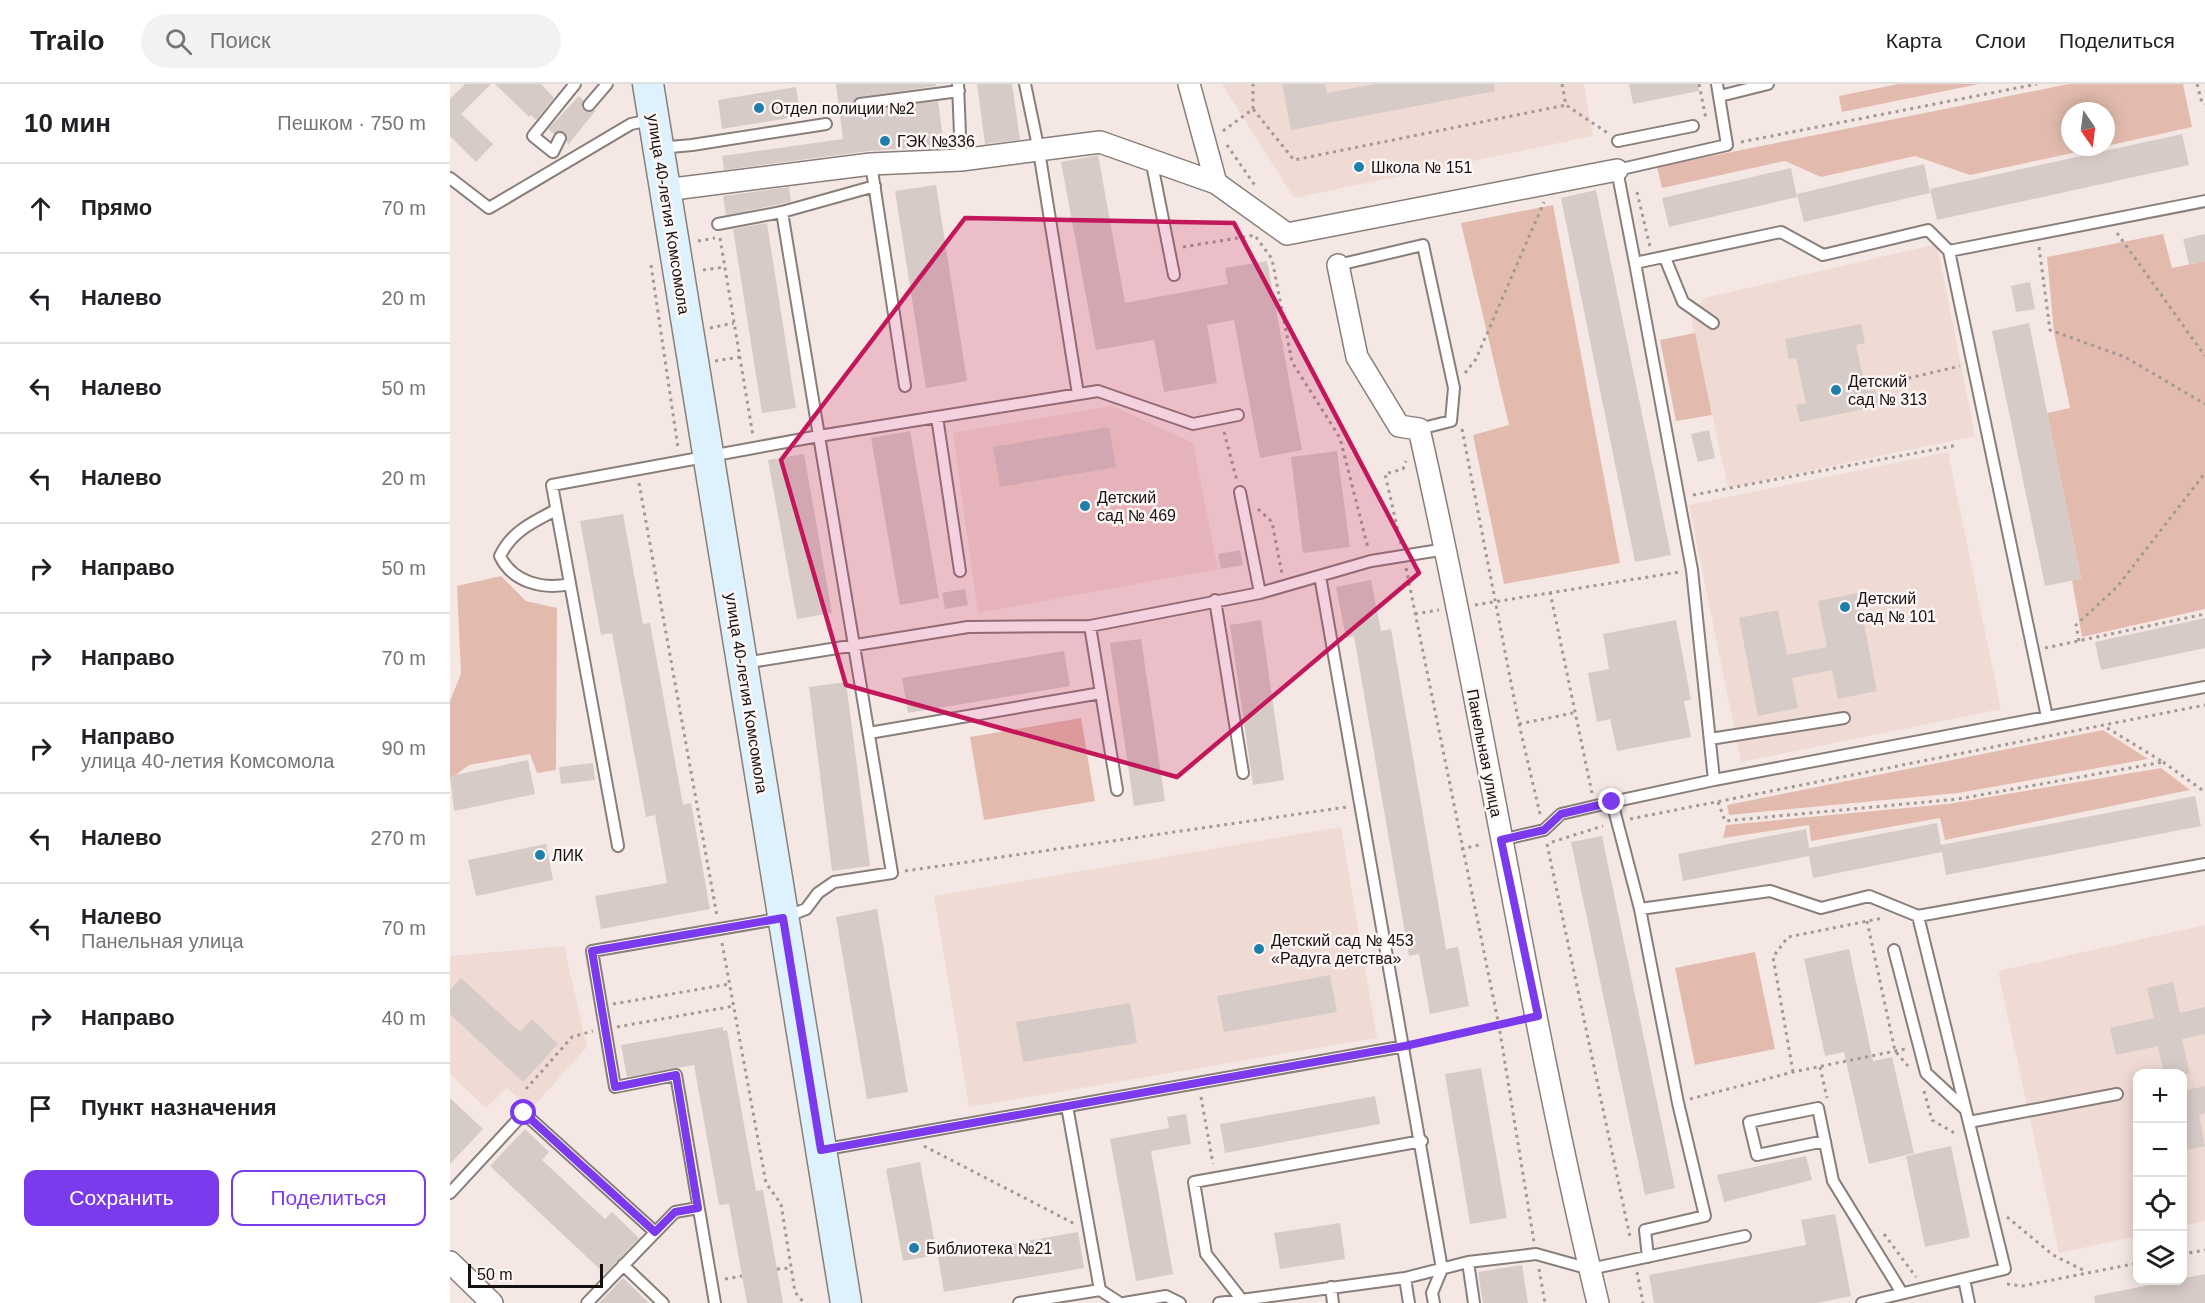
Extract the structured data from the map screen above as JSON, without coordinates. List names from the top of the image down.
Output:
{
  "streets": {
    "main road": ["улица 40-летия Комсомола"],
    "street": ["Панельная улица"]
  },
  "places": [
    "Отдел полиции №2",
    "ГЭК №336",
    "Школа № 151",
    "Детский сад № 313",
    "Детский сад № 469",
    "Детский сад № 101",
    "ЛИК",
    "Детский сад № 453 «Радуга детства»",
    "Библиотека №21"
  ],
  "scale_bar": "50 m",
  "north": "bottom",
  "page": {
    "header": "Trailo",
    "search": "Поиск",
    "nav": ["Карта", "Слои", "Поделиться"],
    "heading": ["10 мин", "Пешком · 750 m"],
    "list": [
      ["Прямо", "70 m"],
      ["Налево", "20 m"],
      ["Налево", "50 m"],
      ["Налево", "20 m"],
      ["Направо", "50 m"],
      ["Направо", "70 m"],
      ["Направо", "улица 40-летия Комсомола", "90 m"],
      ["Налево", "270 m"],
      ["Налево", "Панельная улица", "70 m"],
      ["Направо", "40 m"],
      "Пункт назначения"
    ],
    "map_buttons": ["+", "−"],
    "buttons": ["Сохранить", "Поделиться"],
    "scale": "50 m"
  }
}
